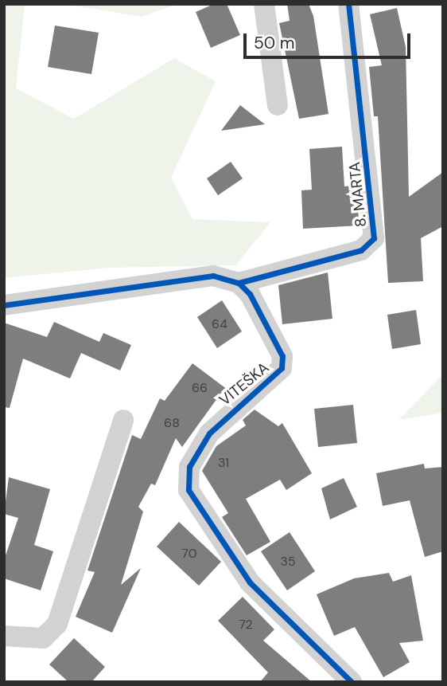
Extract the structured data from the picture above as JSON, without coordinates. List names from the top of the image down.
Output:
{
  "streets": {
    "street": ["8. MARTA", "VITEŠKA"]
  },
  "crossings": [
    ["8. MARTA", "VITEŠKA"]
  ],
  "house_numbers": [
    "64",
    "66",
    "68",
    "31",
    "70",
    "35",
    "72"
  ],
  "scale_bar": "50 m"
}
